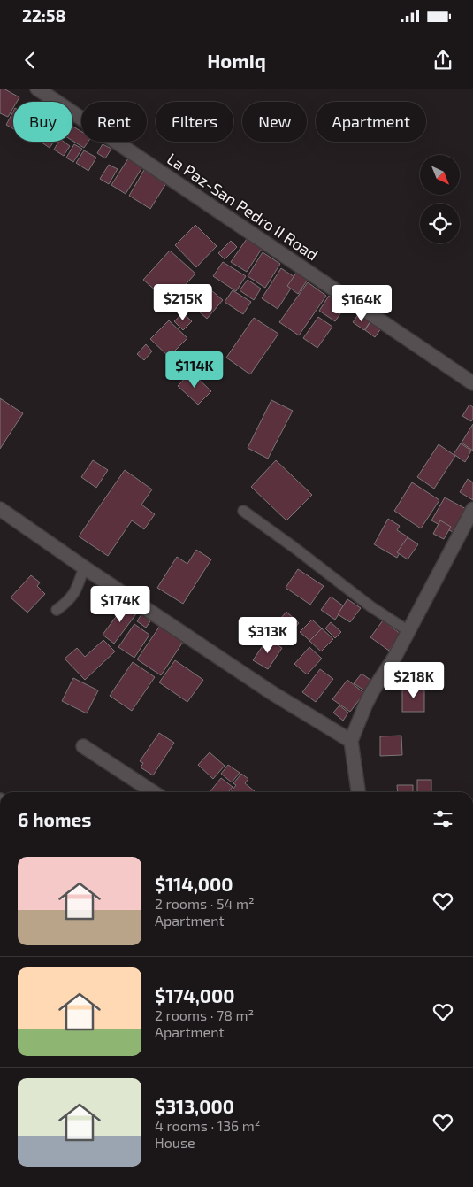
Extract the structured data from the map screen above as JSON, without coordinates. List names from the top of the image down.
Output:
{
  "streets": {
    "street": ["La Paz-San Pedro II Road"]
  },
  "north": "bottom right",
  "page": {
    "status": "22:58",
    "header": "Homiq",
    "chip": [
      "Buy",
      "Rent",
      "Filters",
      "New",
      "Apartment"
    ],
    "price": [
      "$215K",
      "$164K",
      "$114K",
      "$174K",
      "$313K",
      "$218K"
    ],
    "heading": "6 homes",
    "list": [
      {
        "name": "$114,000",
        "note": "2 rooms · 54 m² · Apartment"
      },
      {
        "name": "$174,000",
        "note": "2 rooms · 78 m² · Apartment"
      },
      {
        "name": "$313,000",
        "note": "4 rooms · 136 m² · House"
      }
    ]
  }
}
